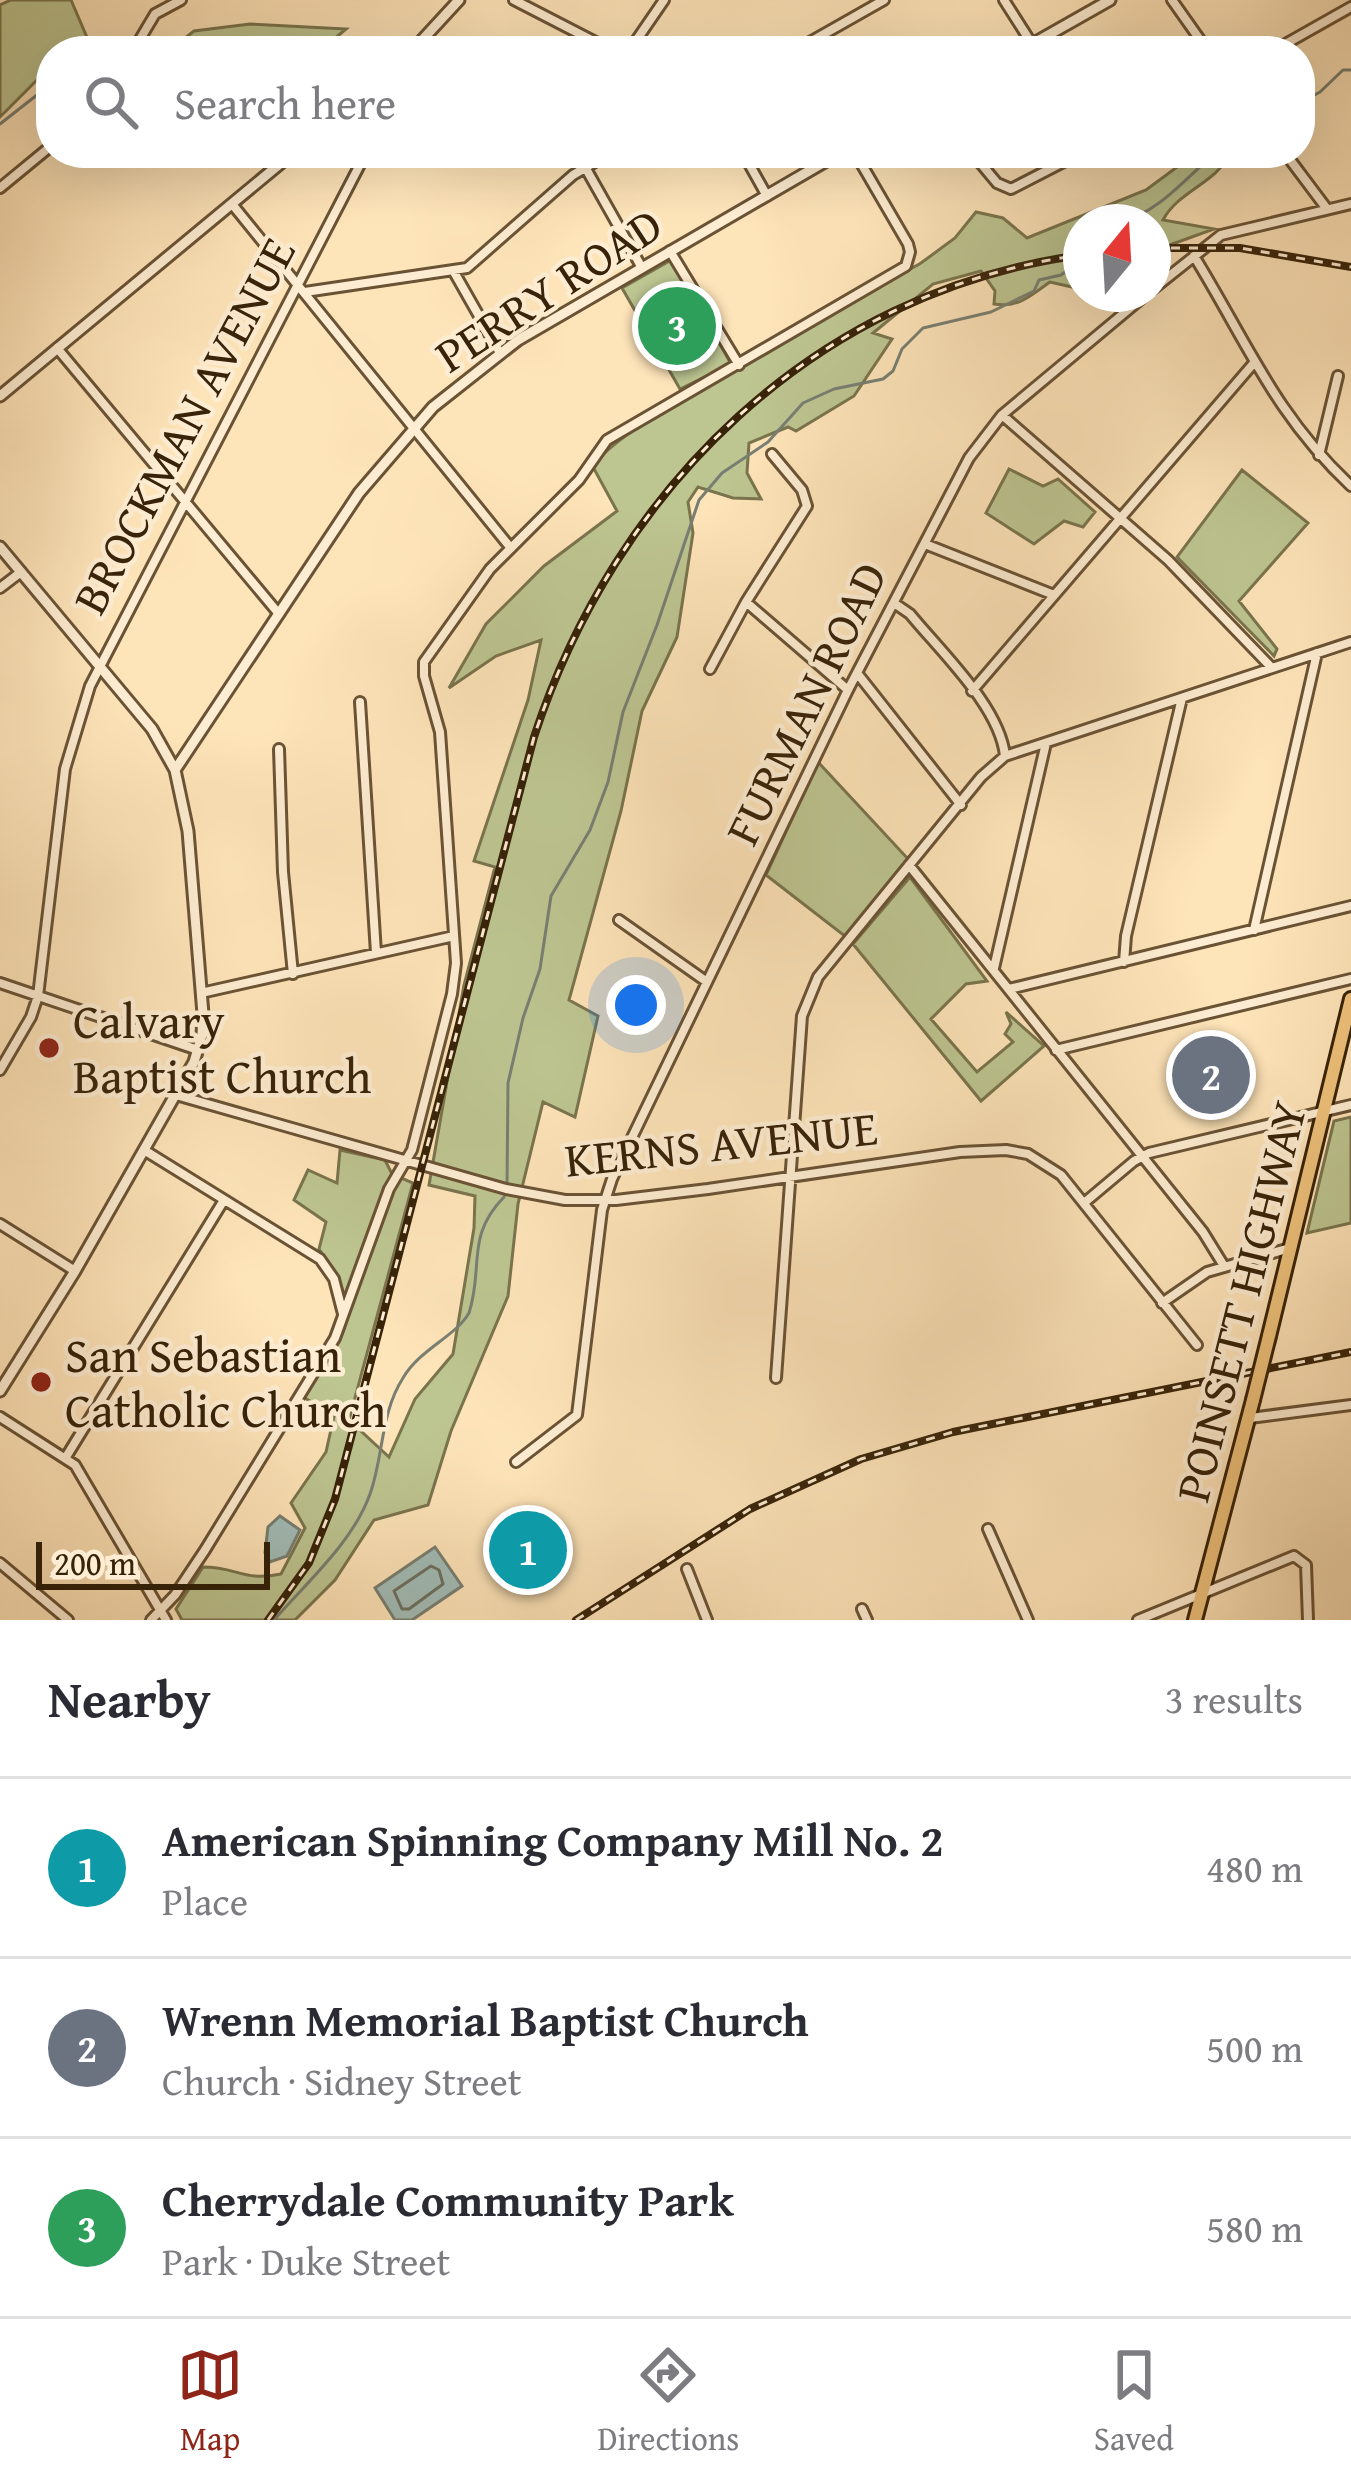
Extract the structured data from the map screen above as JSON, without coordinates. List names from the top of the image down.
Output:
{
  "streets": {
    "highway": ["POINSETT HIGHWAY"],
    "street": [
      "PERRY ROAD",
      "BROCKMAN AVENUE",
      "FURMAN ROAD",
      "KERNS AVENUE"
    ]
  },
  "crossings": [
    ["FURMAN ROAD", "KERNS AVENUE"]
  ],
  "places": ["Calvary Baptist Church", "San Sebastian Catholic Church"],
  "scale_bar": "200 m",
  "north": "top",
  "page": {
    "search": "Search here",
    "pins": ["3", "2", "1"],
    "scale": "200 m",
    "heading": ["Nearby", "3 results"],
    "list": [
      {
        "mark": "1",
        "name": "American Spinning Company Mill No. 2",
        "note": "Place",
        "value": "480 m"
      },
      {
        "mark": "2",
        "name": "Wrenn Memorial Baptist Church",
        "note": "Church · Sidney Street",
        "value": "500 m"
      },
      {
        "mark": "3",
        "name": "Cherrydale Community Park",
        "note": "Park · Duke Street",
        "value": "580 m"
      }
    ],
    "nav": ["Map", "Directions", "Saved"]
  }
}
